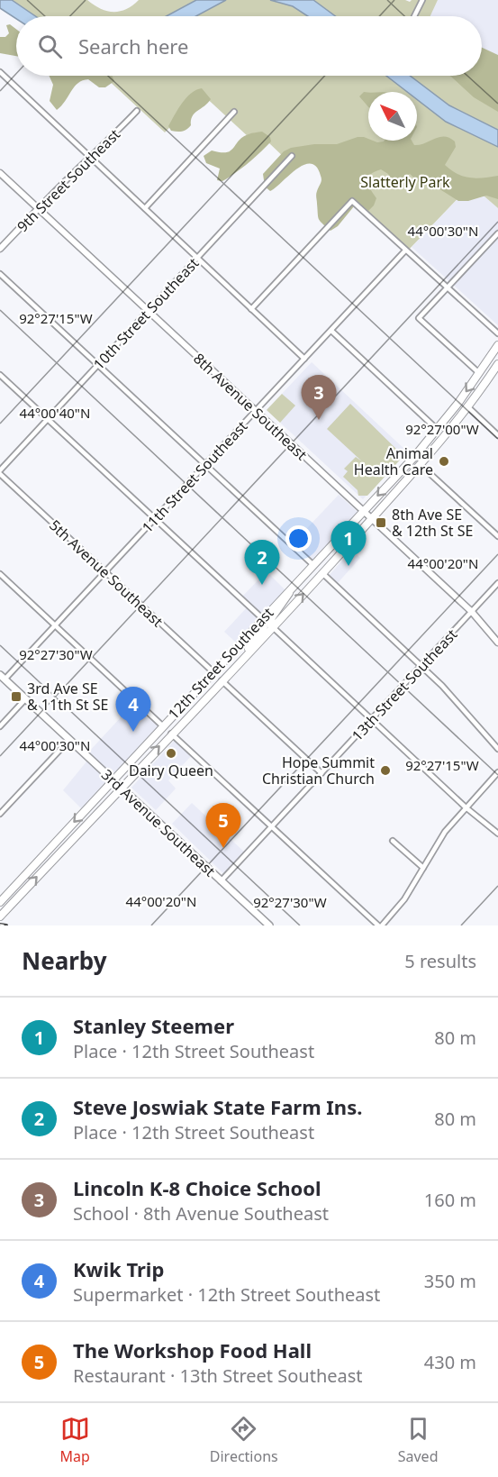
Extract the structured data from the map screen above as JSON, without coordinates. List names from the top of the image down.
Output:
{
  "streets": {
    "main road": ["12th Street Southeast", "3rd Avenue Southeast"],
    "street": [
      "9th Street Southeast",
      "10th Street Southeast",
      "8th Avenue Southeast",
      "11th Street Southeast",
      "5th Avenue Southeast",
      "13th Street Southeast"
    ]
  },
  "crossings": [
    ["9th Street Southeast", "8th Avenue Southeast"],
    ["10th Street Southeast", "8th Avenue Southeast"],
    ["10th Street Southeast", "5th Avenue Southeast"],
    ["8th Avenue Southeast", "11th Street Southeast"],
    ["8th Avenue Southeast", "12th Street Southeast"],
    ["8th Avenue Southeast", "13th Street Southeast"],
    ["11th Street Southeast", "5th Avenue Southeast"],
    ["11th Street Southeast", "3rd Avenue Southeast"],
    ["5th Avenue Southeast", "12th Street Southeast"],
    ["12th Street Southeast", "3rd Avenue Southeast"],
    ["13th Street Southeast", "3rd Avenue Southeast"]
  ],
  "parks": ["Slatterly Park"],
  "places": {
    "other": ["Animal Health Care", "Dairy Queen", "Hope Summit Christian Church"],
    "transit": ["8th Ave SE & 12th St SE", "3rd Ave SE & 11th St SE"]
  },
  "north": "top left",
  "page": {
    "search": "Search here",
    "pins": [
      "3",
      "1",
      "2",
      "4",
      "5"
    ],
    "heading": ["Nearby", "5 results"],
    "list": [
      {
        "mark": "1",
        "name": "Stanley Steemer",
        "note": "Place · 12th Street Southeast",
        "value": "80 m"
      },
      {
        "mark": "2",
        "name": "Steve Joswiak State Farm Ins.",
        "note": "Place · 12th Street Southeast",
        "value": "80 m"
      },
      {
        "mark": "3",
        "name": "Lincoln K-8 Choice School",
        "note": "School · 8th Avenue Southeast",
        "value": "160 m"
      },
      {
        "mark": "4",
        "name": "Kwik Trip",
        "note": "Supermarket · 12th Street Southeast",
        "value": "350 m"
      },
      {
        "mark": "5",
        "name": "The Workshop Food Hall",
        "note": "Restaurant · 13th Street Southeast",
        "value": "430 m"
      }
    ],
    "nav": ["Map", "Directions", "Saved"]
  },
  "coordinates": [
    "44°00'30\"N",
    "92°27'15\"W",
    "44°00'40\"N",
    "92°27'00\"W",
    "44°00'20\"N",
    "92°27'30\"W"
  ]
}
